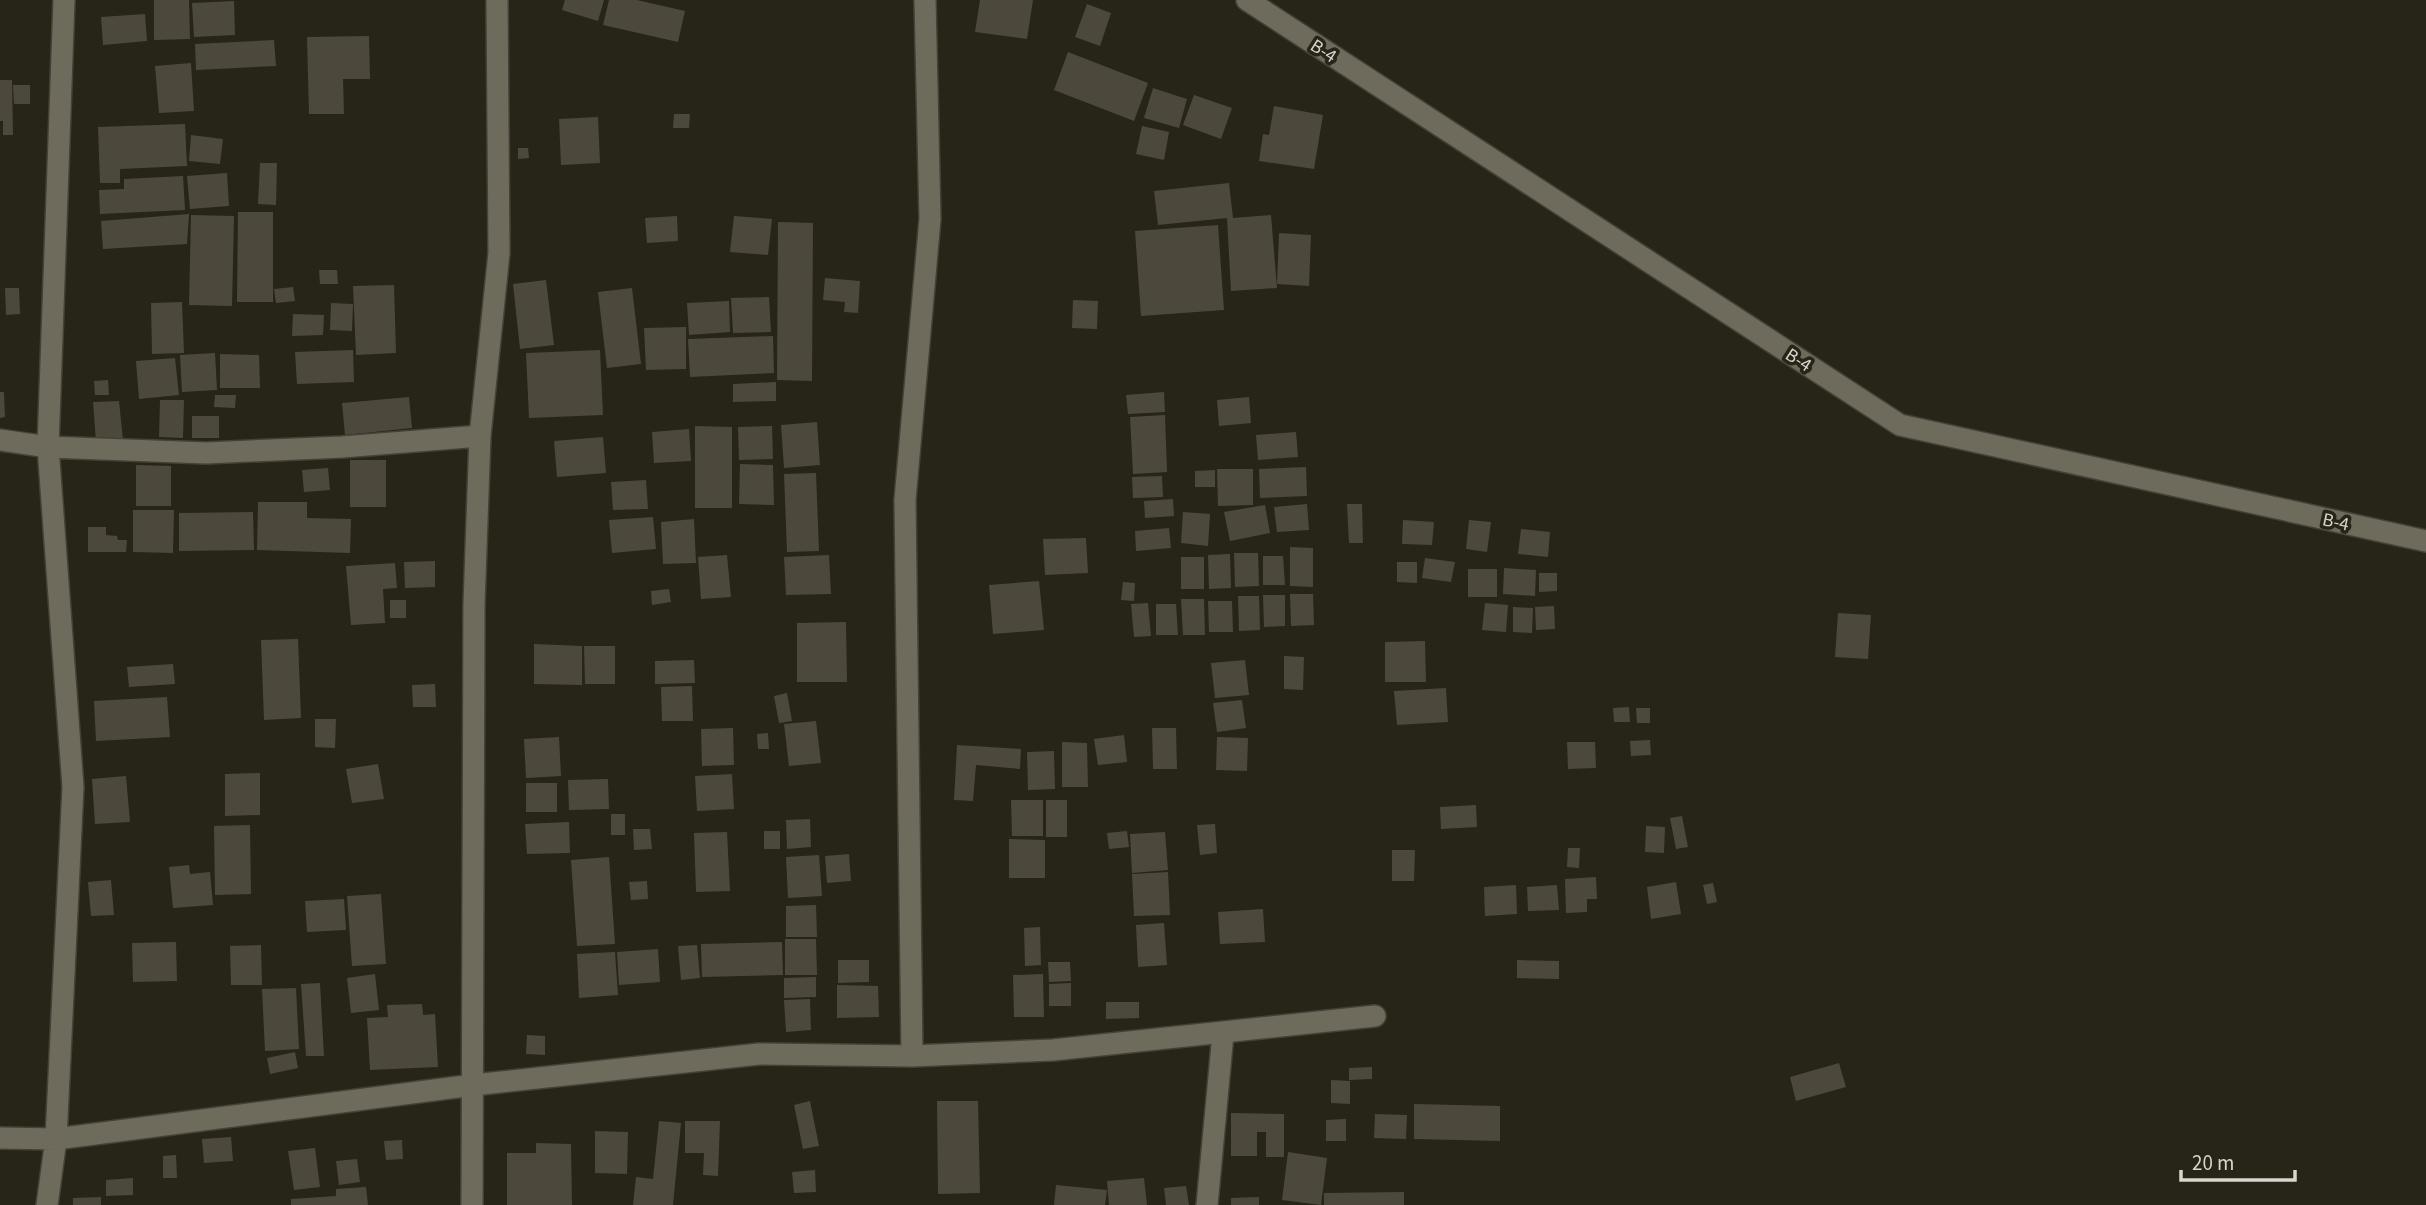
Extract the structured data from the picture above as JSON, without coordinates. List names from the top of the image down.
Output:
{
  "streets": {
    "street": ["B-4"]
  },
  "scale_bar": "20 m"
}
